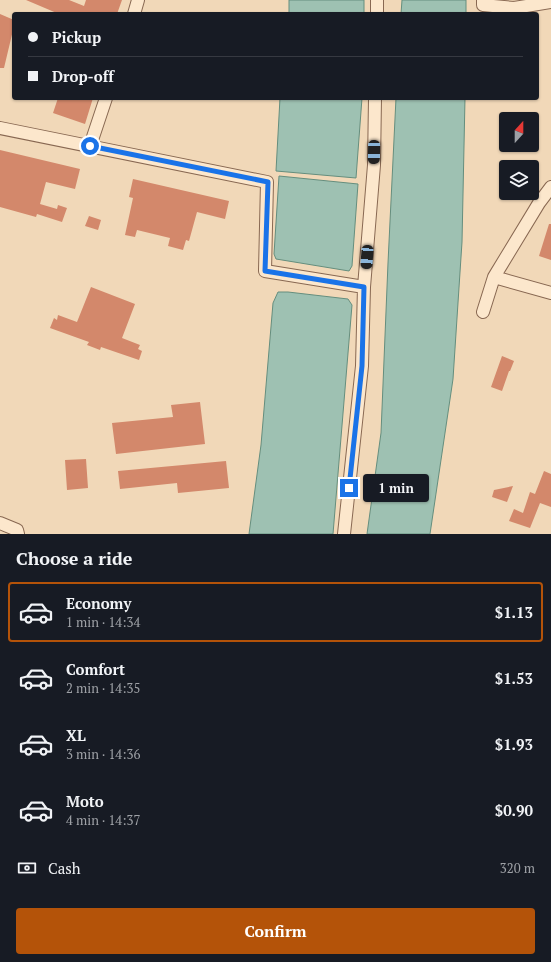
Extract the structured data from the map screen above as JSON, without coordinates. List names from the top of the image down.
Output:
{
  "north": "top",
  "page": {
    "banner": ["Pickup", "Drop-off"],
    "bubble": "1 min",
    "heading": "Choose a ride",
    "list": [
      {
        "name": "Economy",
        "note": "1 min · 14:34",
        "value": "$1.13"
      },
      {
        "name": "Comfort",
        "note": "2 min · 14:35",
        "value": "$1.53"
      },
      {
        "name": "XL",
        "note": "3 min · 14:36",
        "value": "$1.93"
      },
      {
        "name": "Moto",
        "note": "4 min · 14:37",
        "value": "$0.90"
      }
    ],
    "pay": ["Cash", "320 m"],
    "buttons": "Confirm"
  }
}
